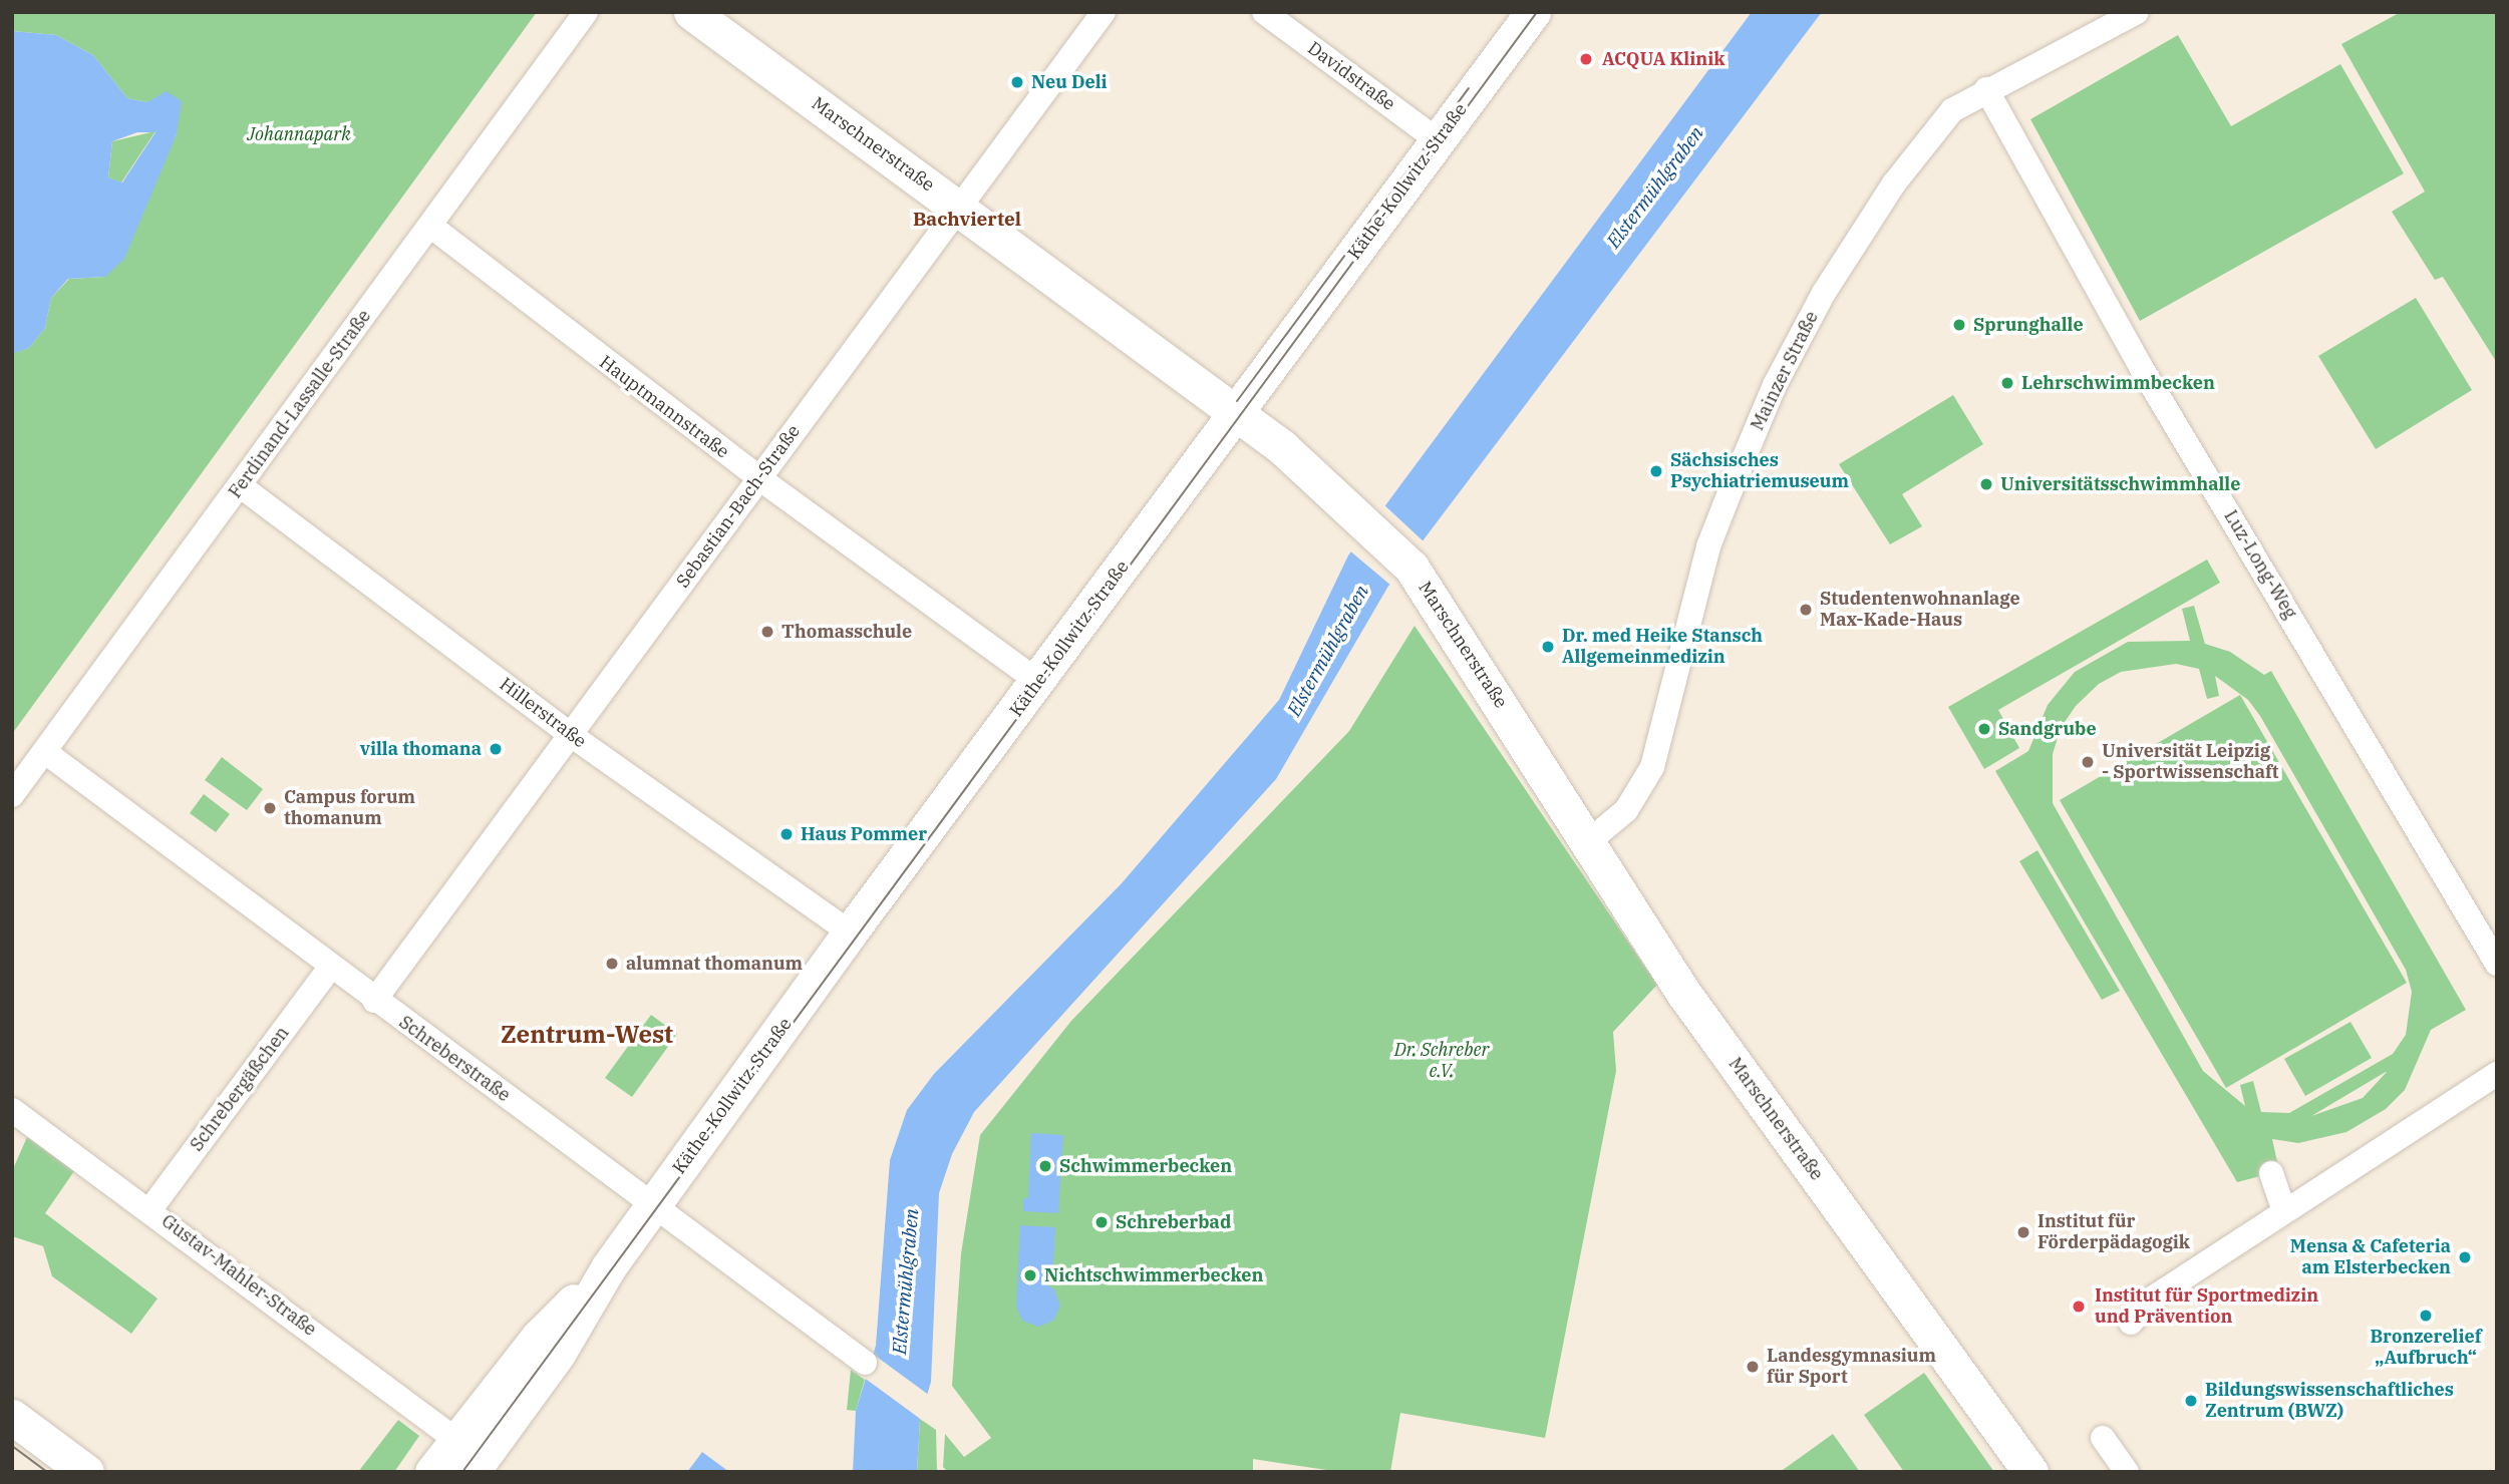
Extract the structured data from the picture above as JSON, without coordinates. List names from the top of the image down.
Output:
{
  "streets": {
    "main road": ["Marschnerstraße", "Käthe-Kollwitz-Straße"],
    "street": [
      "Davidstraße",
      "Mainzer Straße",
      "Ferdinand-Lassalle-Straße",
      "Hauptmannstraße",
      "Sebastian-Bach-Straße",
      "Luz-Long-Weg",
      "Hillerstraße",
      "Schreberstraße",
      "Schrebergäßchen",
      "Gustav-Mahler-Straße"
    ]
  },
  "crossings": [
    ["Davidstraße", "Käthe-Kollwitz-Straße"],
    ["Marschnerstraße", "Käthe-Kollwitz-Straße"],
    ["Marschnerstraße", "Mainzer Straße"],
    ["Marschnerstraße", "Sebastian-Bach-Straße"],
    ["Käthe-Kollwitz-Straße", "Hauptmannstraße"],
    ["Käthe-Kollwitz-Straße", "Hillerstraße"],
    ["Käthe-Kollwitz-Straße", "Schreberstraße"],
    ["Käthe-Kollwitz-Straße", "Gustav-Mahler-Straße"],
    ["Mainzer Straße", "Luz-Long-Weg"],
    ["Ferdinand-Lassalle-Straße", "Hauptmannstraße"],
    ["Ferdinand-Lassalle-Straße", "Hillerstraße"],
    ["Ferdinand-Lassalle-Straße", "Schreberstraße"],
    ["Hauptmannstraße", "Sebastian-Bach-Straße"],
    ["Sebastian-Bach-Straße", "Hillerstraße"],
    ["Sebastian-Bach-Straße", "Schreberstraße"],
    ["Schreberstraße", "Schrebergäßchen"],
    ["Schrebergäßchen", "Gustav-Mahler-Straße"]
  ],
  "districts": ["Bachviertel", "Zentrum-West"],
  "water": ["Elstermühlgraben"],
  "parks": ["Johannapark", "Dr. Schreber e.V."],
  "places": [
    "ACQUA Klinik",
    "Neu Deli",
    "Sprunghalle",
    "Lehrschwimmbecken",
    "Sächsisches Psychiatriemuseum",
    "Universitätsschwimmhalle",
    "Studentenwohnanlage Max-Kade-Haus",
    "Thomasschule",
    "Dr. med Heike Stansch Allgemeinmedizin",
    "Sandgrube",
    "villa thomana",
    "Universität Leipzig - Sportwissenschaft",
    "Campus forum thomanum",
    "Haus Pommer",
    "alumnat thomanum",
    "Schwimmerbecken",
    "Schreberbad",
    "Institut für Förderpädagogik",
    "Mensa & Cafeteria am Elsterbecken",
    "Nichtschwimmerbecken",
    "Institut für Sportmedizin und Prävention",
    "Bronzerelief „Aufbruch“",
    "Landesgymnasium für Sport",
    "Bildungswissenschaftliches Zentrum (BWZ)"
  ]
}
